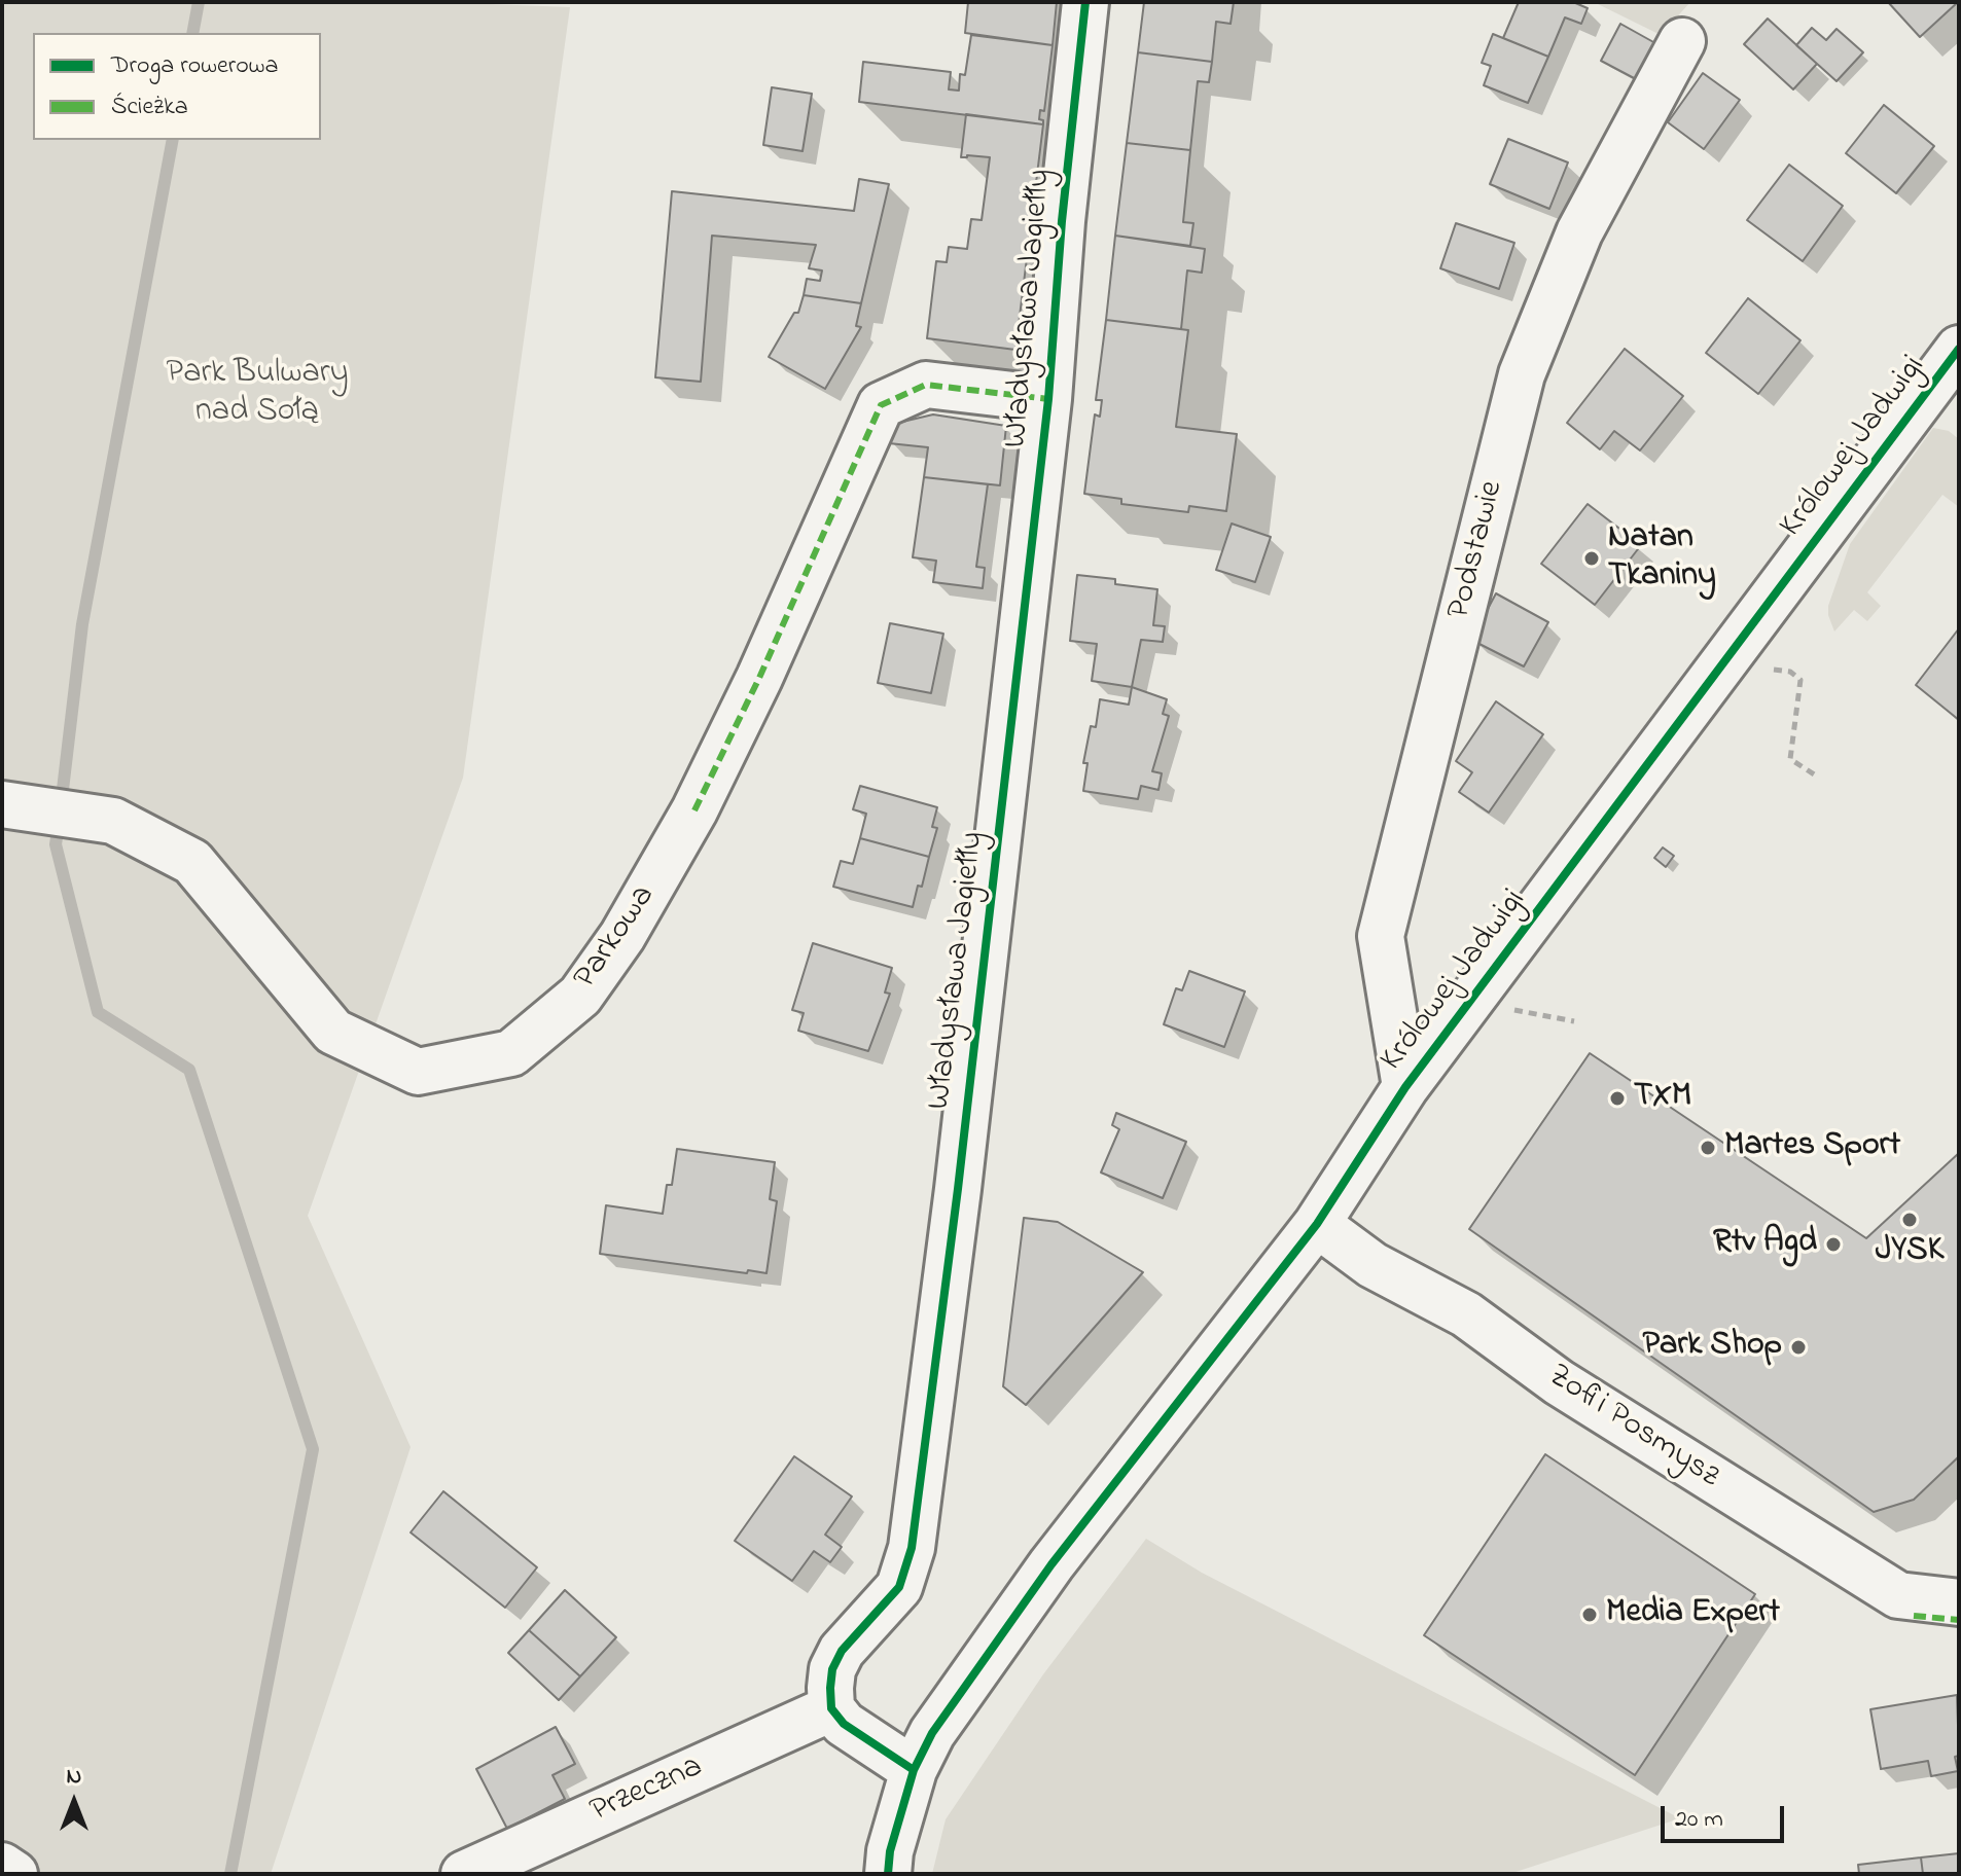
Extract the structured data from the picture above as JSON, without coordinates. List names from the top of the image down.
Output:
{
  "streets": {
    "street": [
      "Władysława Jagiełły",
      "Królowej Jadwigi",
      "Podstawie",
      "Parkowa",
      "Zofii Posmysz",
      "Przeczna"
    ]
  },
  "crossings": [
    ["Władysława Jagiełły", "Parkowa"],
    ["Władysława Jagiełły", "Przeczna"],
    ["Królowej Jadwigi", "Podstawie"],
    ["Królowej Jadwigi", "Zofii Posmysz"]
  ],
  "parks": ["Park Bulwary nad Sołą"],
  "places": [
    "Natan Tkaniny",
    "TXM",
    "Martes Sport",
    "JYSK",
    "Rtv Agd",
    "Park Shop",
    "Media Expert"
  ],
  "legend": ["Droga rowerowa", "Ścieżka"],
  "scale_bar": "20 m",
  "north": "top"
}
